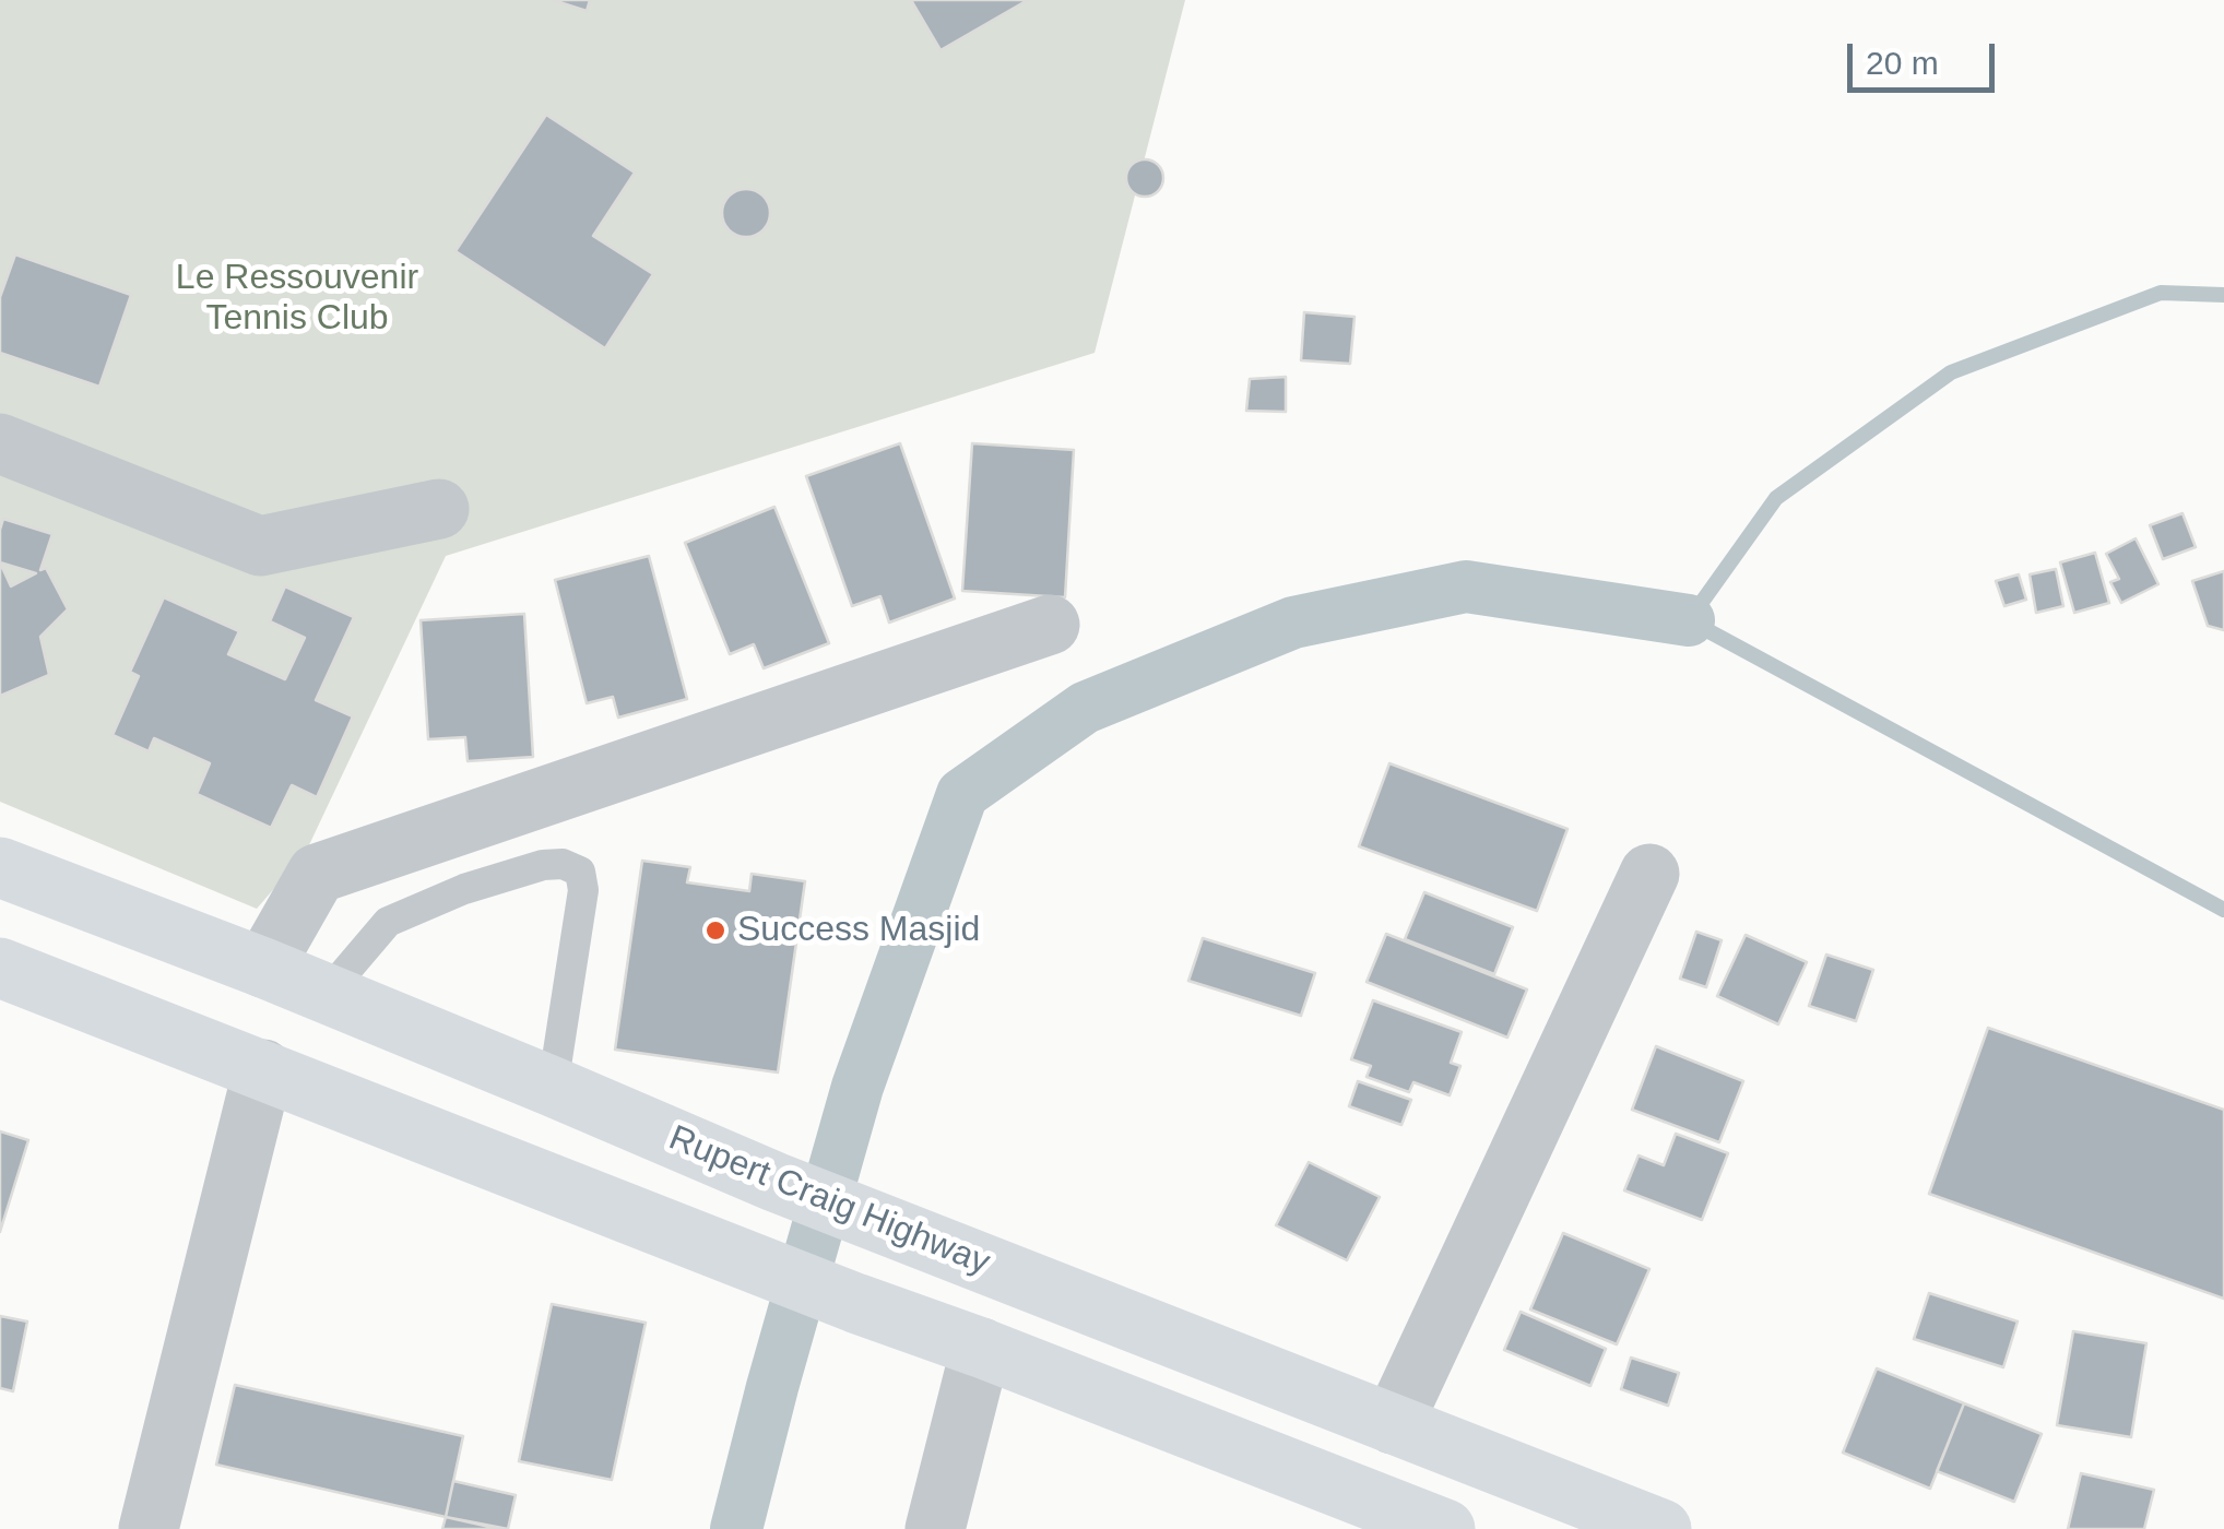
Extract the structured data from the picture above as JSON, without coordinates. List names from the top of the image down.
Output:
{
  "streets": {
    "main road": ["Rupert Craig Highway"]
  },
  "parks": ["Le Ressouvenir Tennis Club"],
  "places": ["Success Masjid"],
  "scale_bar": "20 m"
}
